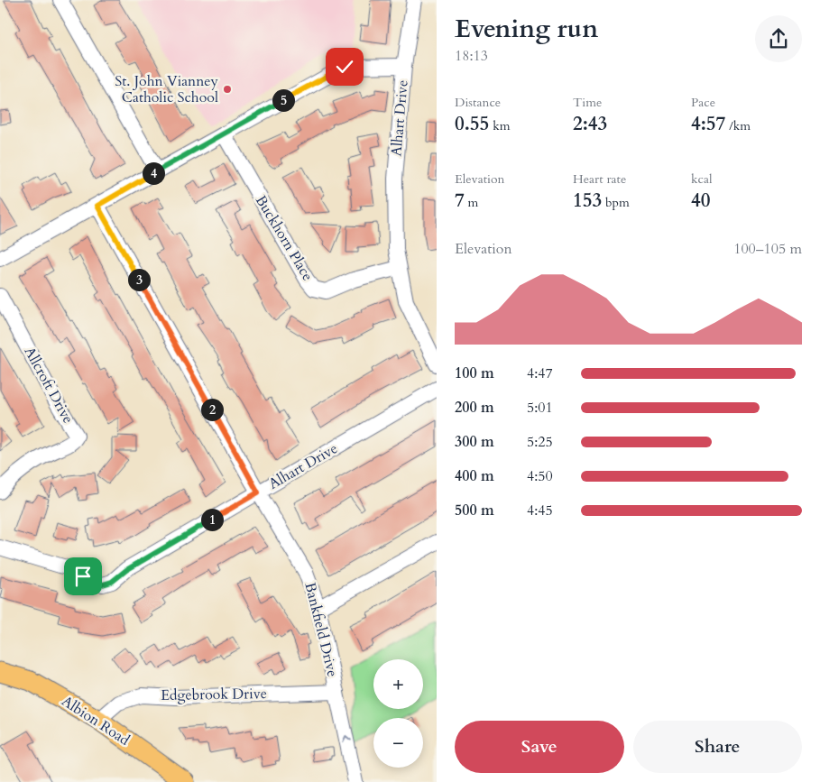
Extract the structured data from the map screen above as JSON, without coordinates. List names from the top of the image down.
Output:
{
  "streets": {
    "main road": ["Albion Road"],
    "street": [
      "Alhart Drive",
      "Buckhorn Place",
      "Allcroft Drive",
      "Bankfield Drive",
      "Edgebrook Drive"
    ]
  },
  "crossings": [
    ["Alhart Drive", "Buckhorn Place"],
    ["Alhart Drive", "Bankfield Drive"],
    ["Bankfield Drive", "Edgebrook Drive"],
    ["Edgebrook Drive", "Albion Road"]
  ],
  "places": ["St. John Vianney Catholic School"],
  "page": {
    "heading": ["Evening run", "18:13"],
    "stats": [
      ["Distance", "0.55 km"],
      ["Time", "2:43"],
      ["Pace", "4:57 /km"],
      ["Elevation", "7 m"],
      ["Heart rate", "153 bpm"],
      ["kcal", "40"]
    ],
    "pins": [
      "5",
      "4",
      "3",
      "2",
      "1"
    ],
    "chart": ["Elevation", "100–105 m"],
    "list": [
      {
        "name": "100 m",
        "note": "4:47"
      },
      {
        "name": "200 m",
        "note": "5:01"
      },
      {
        "name": "300 m",
        "note": "5:25"
      },
      {
        "name": "400 m",
        "note": "4:50"
      },
      {
        "name": "500 m",
        "note": "4:45"
      }
    ],
    "map_buttons": ["+", "−"],
    "buttons": ["Save", "Share"]
  }
}
